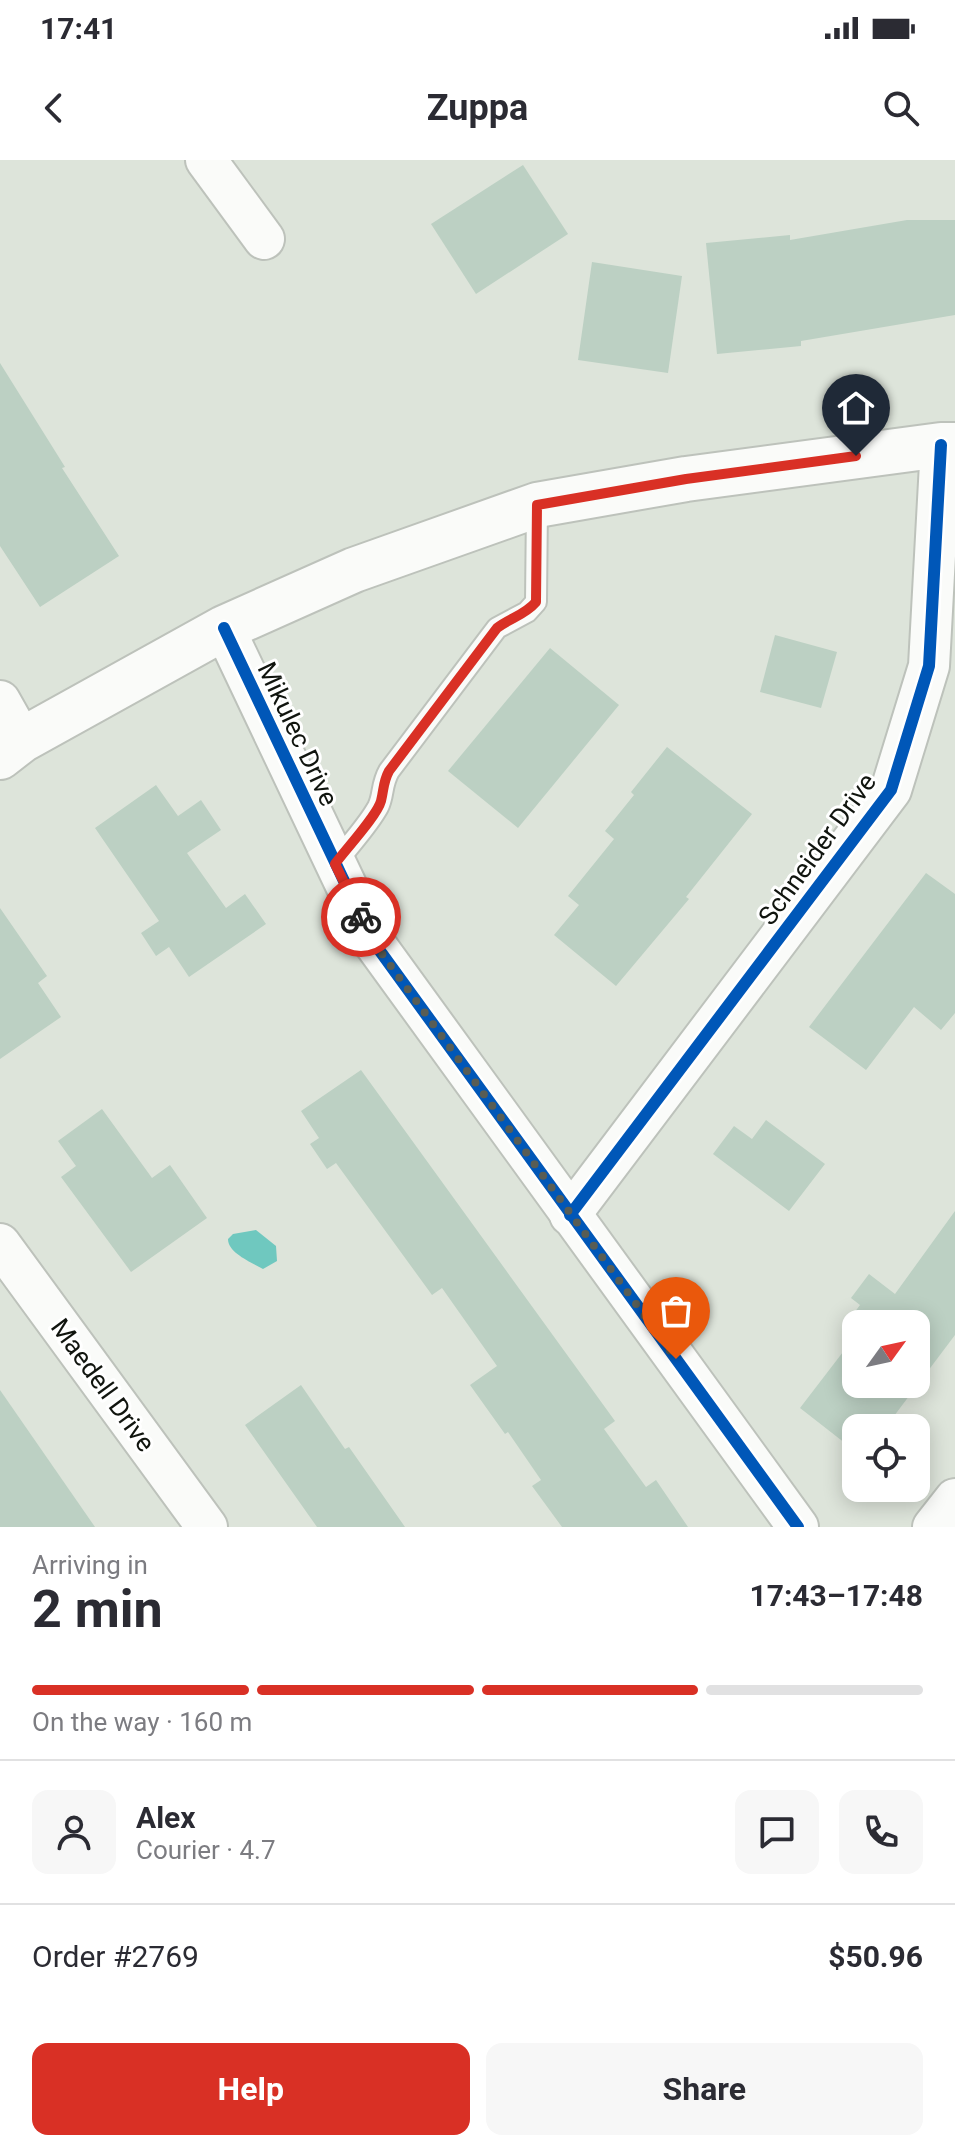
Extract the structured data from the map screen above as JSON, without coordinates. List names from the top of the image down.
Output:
{
  "streets": {
    "street": ["Mikulec Drive", "Schneider Drive", "Maedell Drive"]
  },
  "crossings": [
    ["Mikulec Drive", "Schneider Drive"]
  ],
  "north": "top right",
  "page": {
    "status": "17:41",
    "header": "Zuppa",
    "heading": ["2 min", "Arriving in", "17:43–17:48"],
    "panel": [
      "Alex",
      "Courier · 4.7",
      "Order #2769",
      "$50.96"
    ],
    "bar": "On the way · 160 m",
    "buttons": ["Help", "Share"]
  }
}
